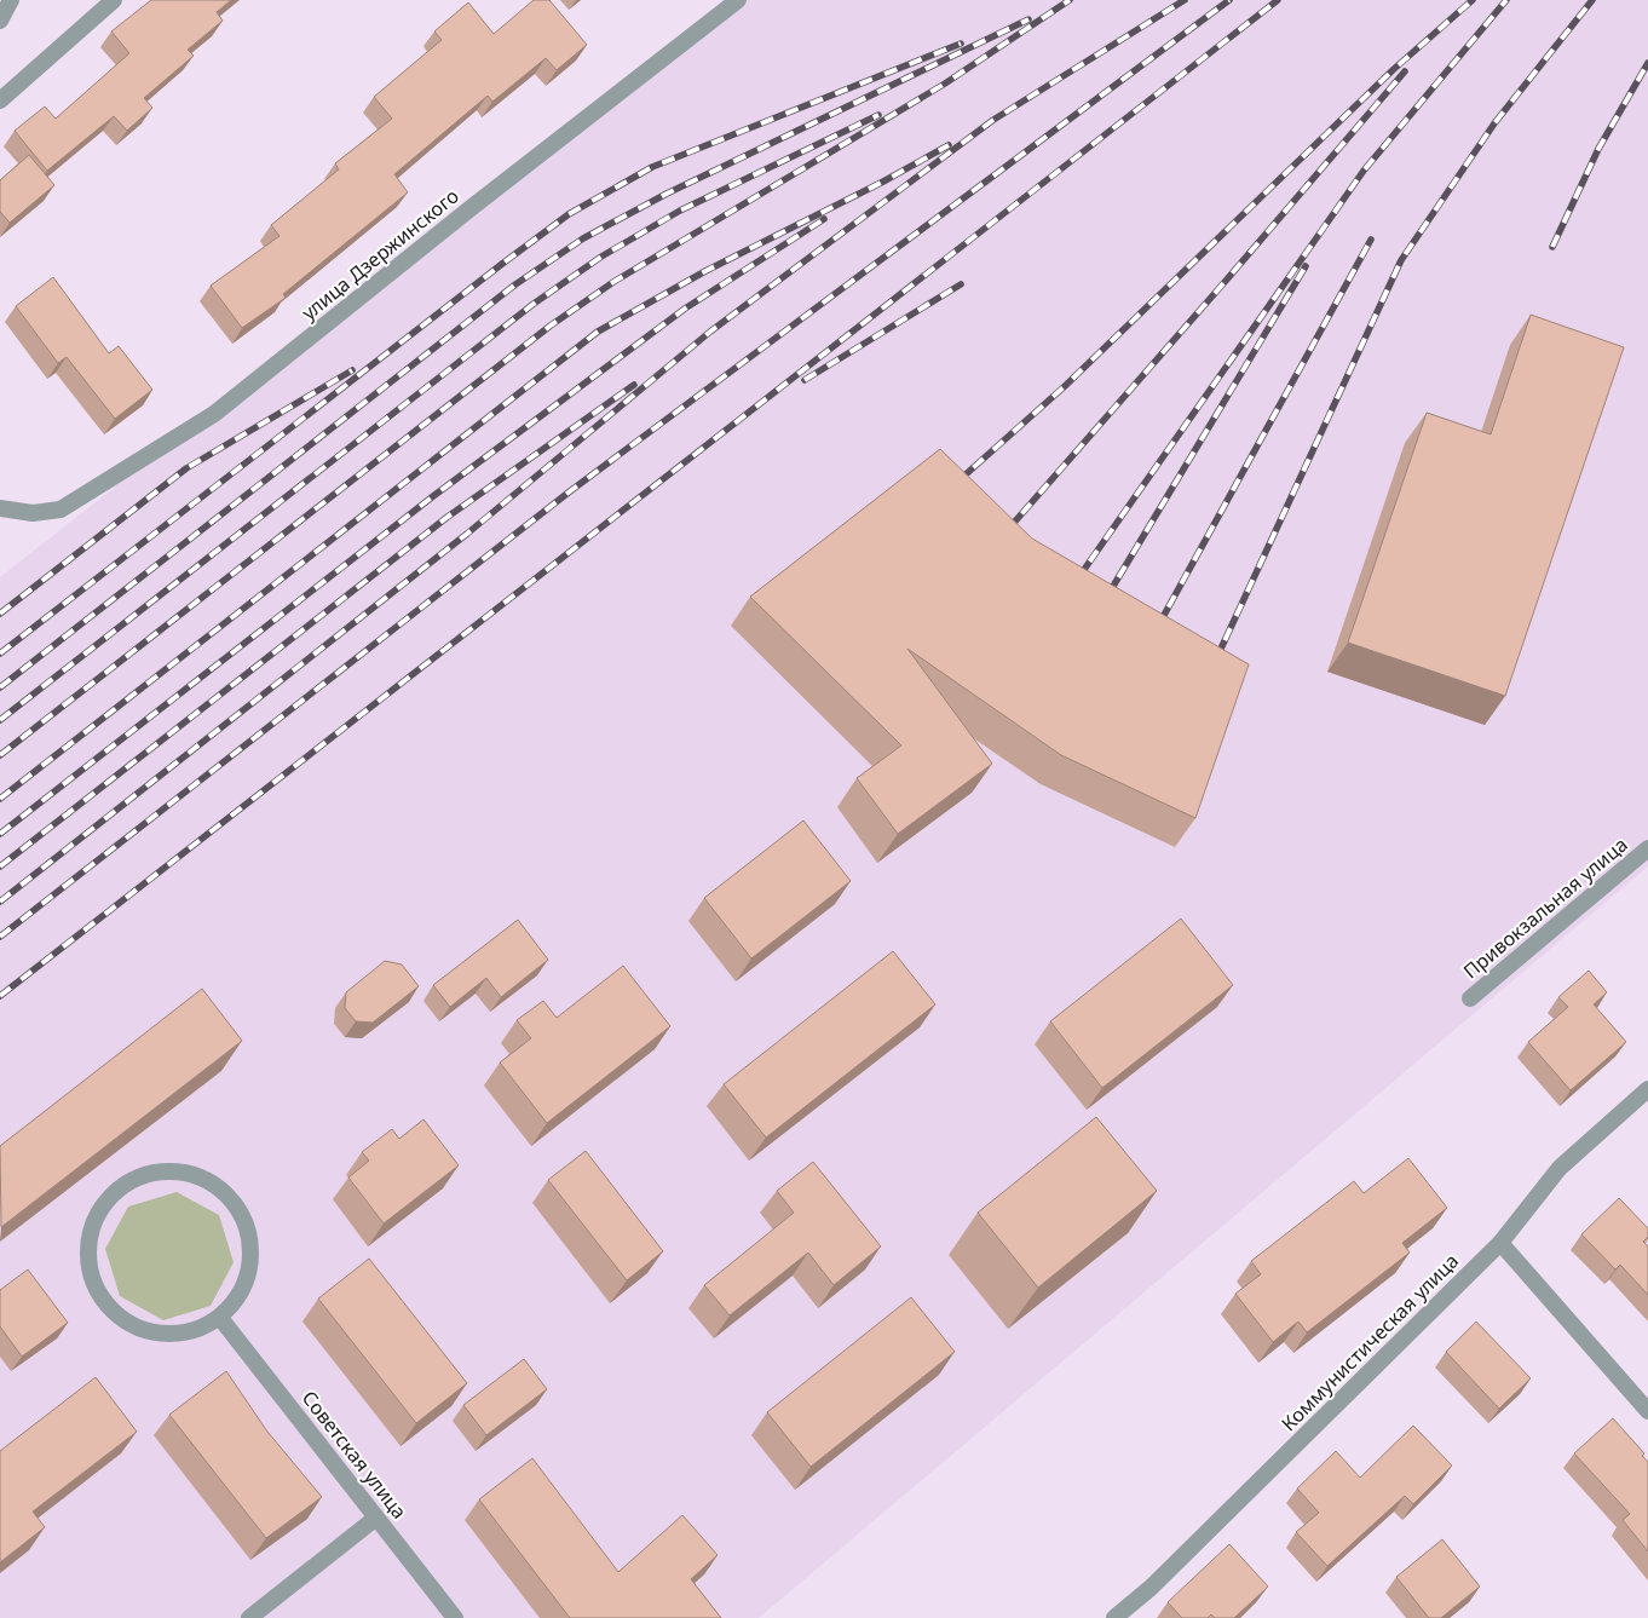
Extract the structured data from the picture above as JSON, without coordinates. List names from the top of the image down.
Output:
{
  "streets": {
    "street": [
      "улица Дзержинского",
      "Привокзальная улица",
      "Коммунистическая улица",
      "Советская улица"
    ]
  }
}
